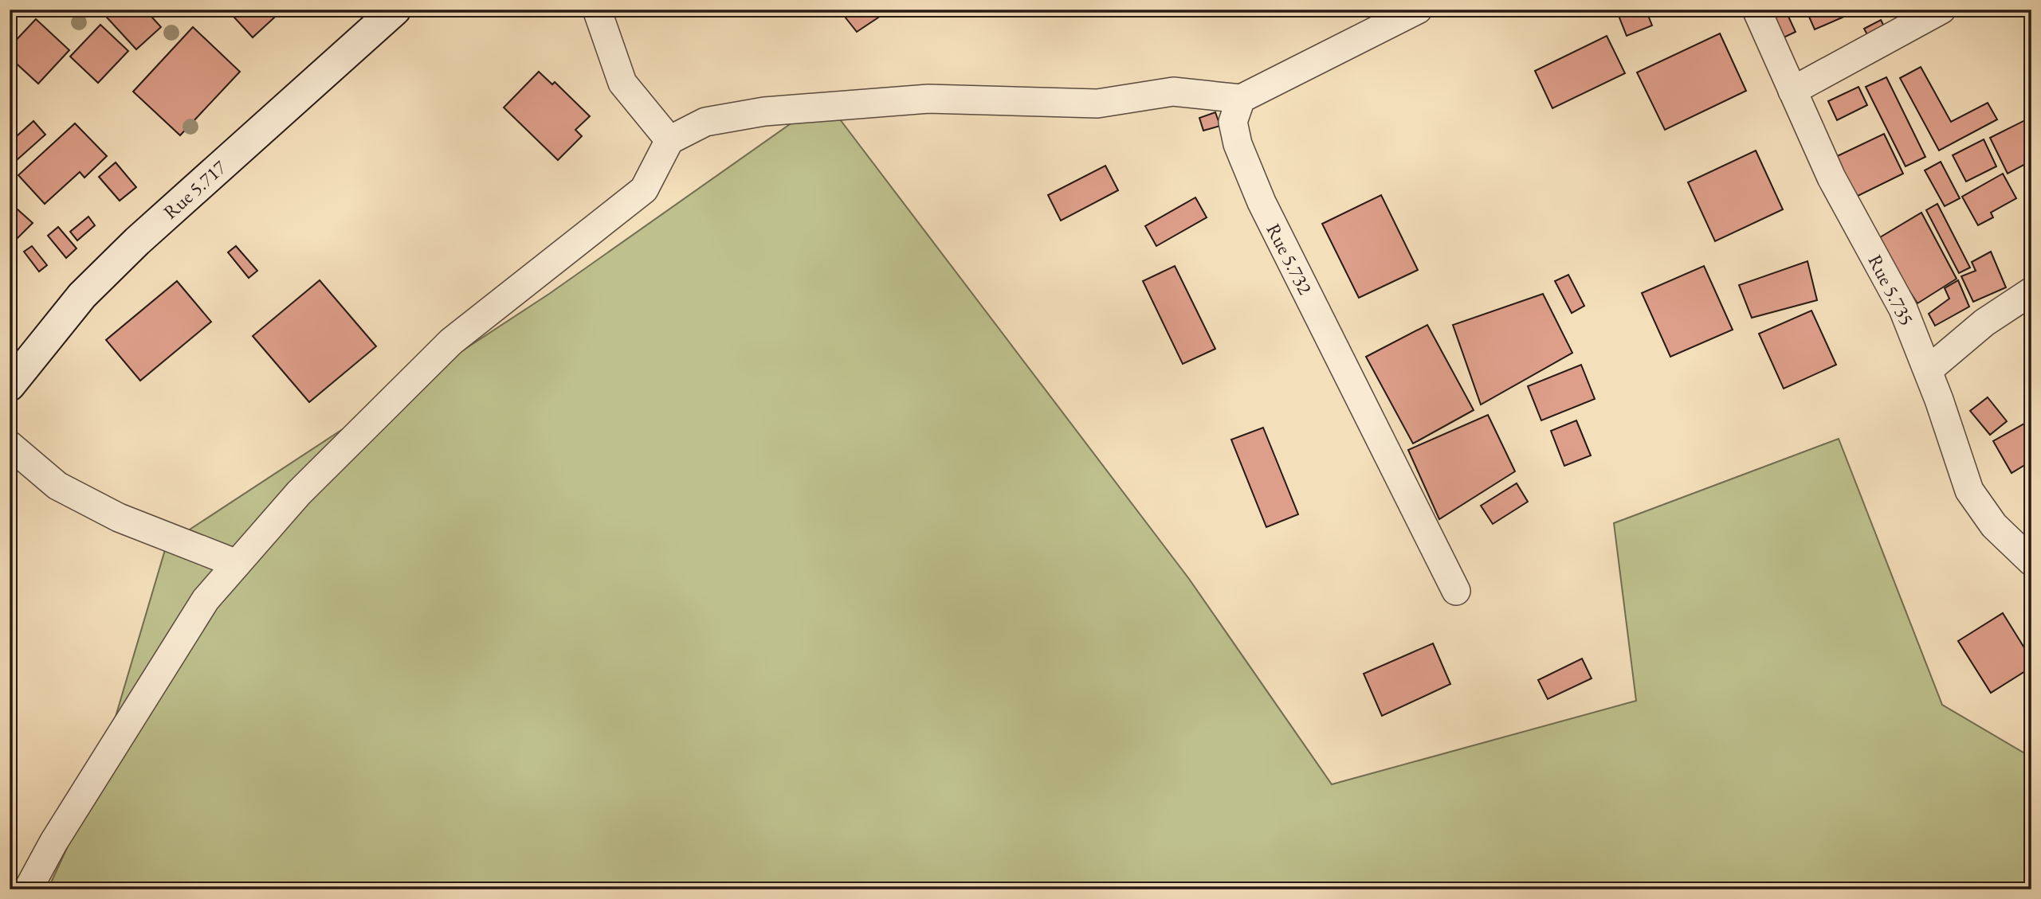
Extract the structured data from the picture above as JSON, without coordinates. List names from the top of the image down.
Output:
{
  "streets": {
    "street": ["Rue 5.717", "Rue 5.732", "Rue 5.735"]
  }
}
